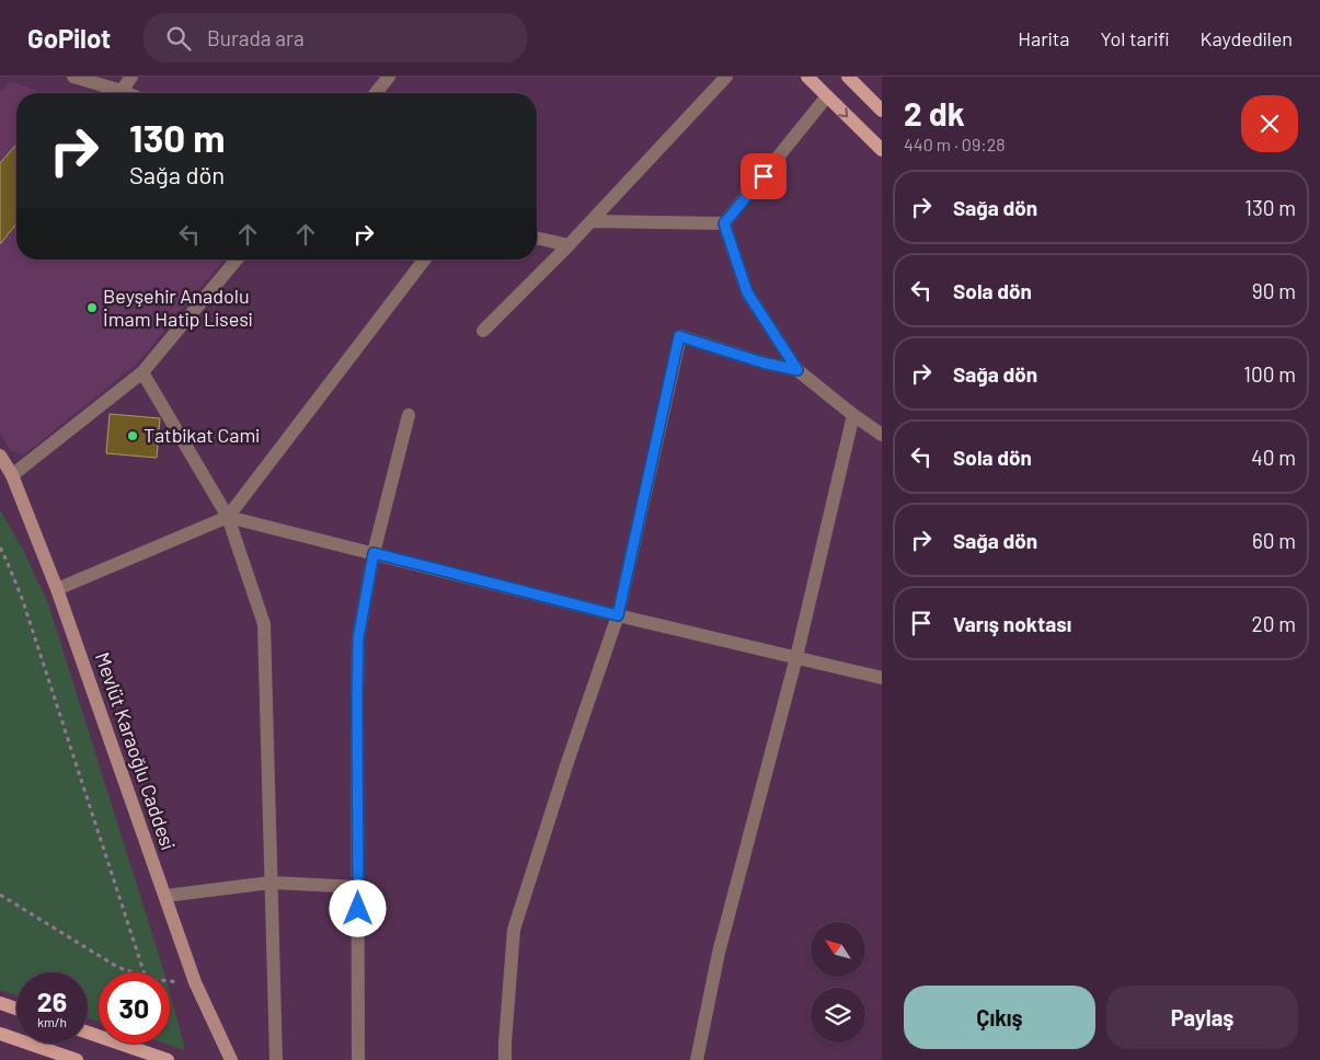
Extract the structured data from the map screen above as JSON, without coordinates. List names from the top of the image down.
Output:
{
  "streets": {
    "main road": ["Mevlüt Karaoğlu Caddesi"]
  },
  "places": ["Beyşehir Anadolu İmam Hatip Lisesi", "Tatbikat Cami"],
  "north": "top left",
  "page": {
    "header": "GoPilot",
    "search": "Burada ara",
    "nav": ["Harita", "Yol tarifi", "Kaydedilen"],
    "heading": ["2 dk", "440 m · 09:28"],
    "turn": ["130 m", "Sağa dön"],
    "list": [
      {
        "name": "Sağa dön",
        "value": "130 m"
      },
      {
        "name": "Sola dön",
        "value": "90 m"
      },
      {
        "name": "Sağa dön",
        "value": "100 m"
      },
      {
        "name": "Sola dön",
        "value": "40 m"
      },
      {
        "name": "Sağa dön",
        "value": "60 m"
      },
      {
        "name": "Varış noktası",
        "value": "20 m"
      }
    ],
    "speed": "26 km/h",
    "limit": "30",
    "buttons": ["Çıkış", "Paylaş"]
  }
}
